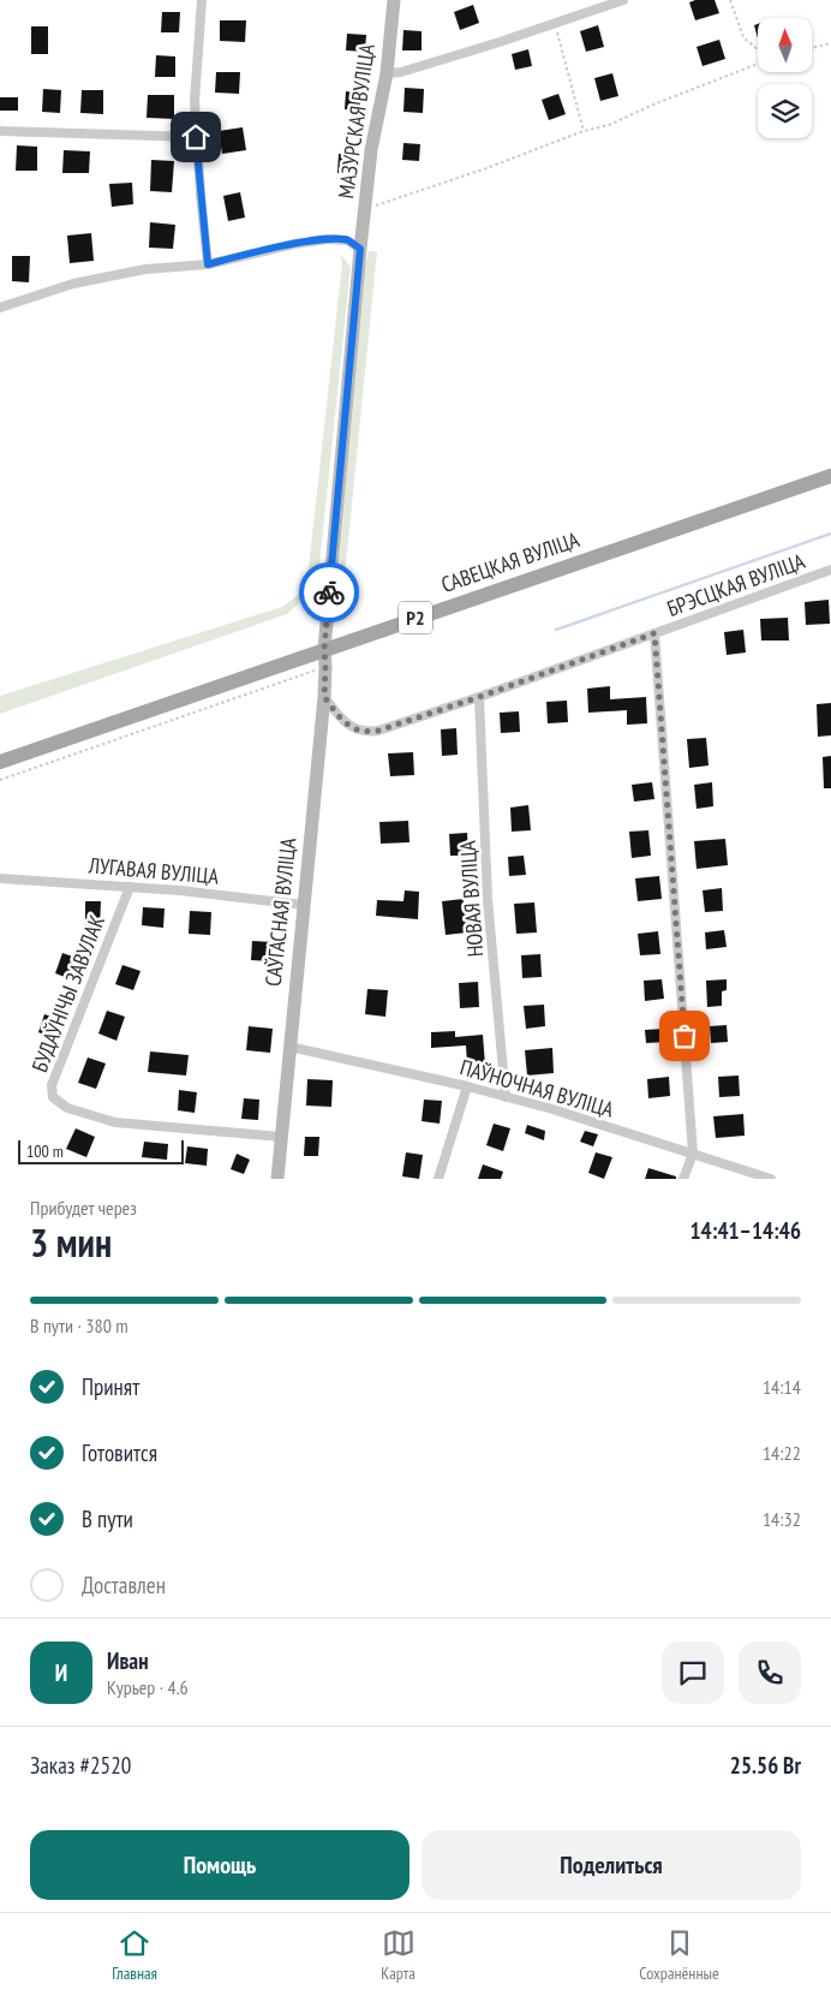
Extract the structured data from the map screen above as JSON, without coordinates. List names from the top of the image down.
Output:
{
  "streets": {
    "main road": ["САВЕЦКАЯ ВУЛІЦА", "Р2"],
    "street": [
      "МАЗУРСКАЯ ВУЛІЦА",
      "БРЭСЦКАЯ ВУЛІЦА",
      "ЛУГАВАЯ ВУЛІЦА",
      "НОВАЯ ВУЛІЦА",
      "САЎГАСНАЯ ВУЛІЦА",
      "БУДАЎНІЧЫ ЗАВУЛАК",
      "ПАЎНОЧНАЯ ВУЛІЦА"
    ]
  },
  "crossings": [
    ["МАЗУРСКАЯ ВУЛІЦА", "САВЕЦКАЯ ВУЛІЦА"],
    ["МАЗУРСКАЯ ВУЛІЦА", "САЎГАСНАЯ ВУЛІЦА"],
    ["САВЕЦКАЯ ВУЛІЦА", "САЎГАСНАЯ ВУЛІЦА"],
    ["БРЭСЦКАЯ ВУЛІЦА", "НОВАЯ ВУЛІЦА"],
    ["БРЭСЦКАЯ ВУЛІЦА", "САЎГАСНАЯ ВУЛІЦА"],
    ["ЛУГАВАЯ ВУЛІЦА", "САЎГАСНАЯ ВУЛІЦА"],
    ["ЛУГАВАЯ ВУЛІЦА", "БУДАЎНІЧЫ ЗАВУЛАК"],
    ["НОВАЯ ВУЛІЦА", "ПАЎНОЧНАЯ ВУЛІЦА"],
    ["САЎГАСНАЯ ВУЛІЦА", "БУДАЎНІЧЫ ЗАВУЛАК"],
    ["САЎГАСНАЯ ВУЛІЦА", "ПАЎНОЧНАЯ ВУЛІЦА"]
  ],
  "scale_bar": "100 m",
  "north": "top",
  "page": {
    "scale": "100 m",
    "heading": ["3 мин", "Прибудет через", "14:41–14:46"],
    "panel": [
      "Иван",
      "Курьер · 4.6",
      "Заказ #2520",
      "25.56 Br"
    ],
    "bar": "В пути · 380 m",
    "list": [
      ["Принят", "14:14"],
      ["Готовится", "14:22"],
      ["В пути", "14:32"],
      "Доставлен"
    ],
    "round": "И",
    "buttons": ["Помощь", "Поделиться"],
    "tabs": ["Главная", "Карта", "Сохранённые"]
  }
}
